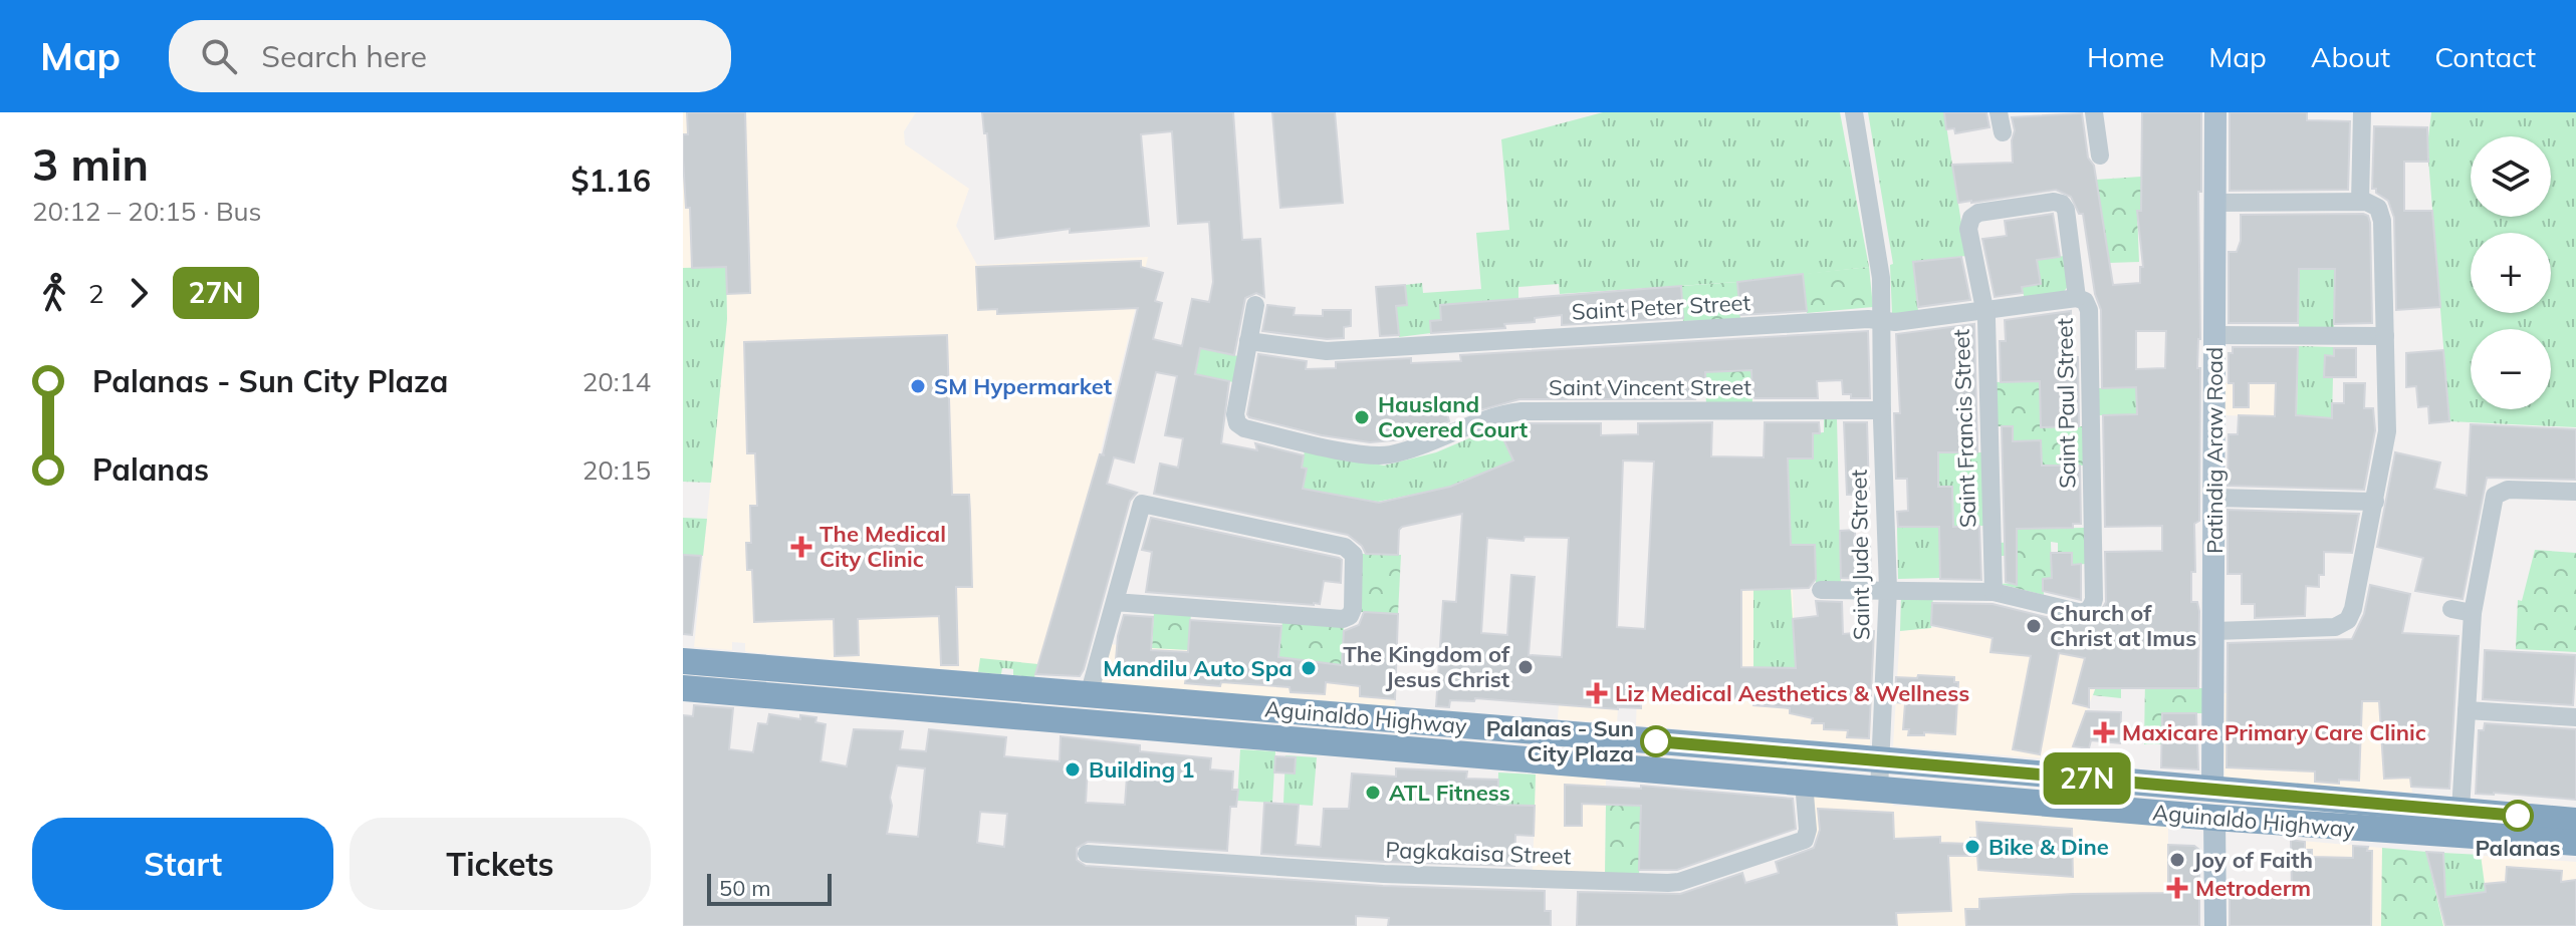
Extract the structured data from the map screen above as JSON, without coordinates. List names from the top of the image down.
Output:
{
  "streets": {
    "highway": ["Aguinaldo Highway"],
    "main road": ["Patindig Araw Road"],
    "street": [
      "Saint Peter Street",
      "Saint Vincent Street",
      "Saint Paul Street",
      "Saint Francis Street",
      "Saint Jude Street",
      "Pagkakaisa Street"
    ]
  },
  "crossings": [
    ["Saint Peter Street", "Saint Vincent Street"],
    ["Saint Peter Street", "Saint Paul Street"],
    ["Saint Peter Street", "Saint Francis Street"],
    ["Saint Peter Street", "Saint Jude Street"],
    ["Saint Vincent Street", "Saint Jude Street"],
    ["Saint Paul Street", "Saint Francis Street"],
    ["Patindig Araw Road", "Aguinaldo Highway"],
    ["Saint Jude Street", "Aguinaldo Highway"],
    ["Aguinaldo Highway", "Pagkakaisa Street"]
  ],
  "places": {
    "other": [
      "SM Hypermarket",
      "Hausland Covered Court",
      "Church of Christ at Imus",
      "The Kingdom of Jesus Christ",
      "Mandilu Auto Spa",
      "Palanas - Sun City Plaza",
      "Building 1",
      "ATL Fitness",
      "Palanas",
      "Bike & Dine",
      "Joy of Faith"
    ],
    "health": [
      "The Medical City Clinic",
      "Liz Medical Aesthetics & Wellness",
      "Maxicare Primary Care Clinic",
      "Metroderm"
    ]
  },
  "lines": ["bus line 27N"],
  "scale_bar": "50 m",
  "page": {
    "header": "Map",
    "search": "Search here",
    "nav": [
      "Home",
      "Map",
      "About",
      "Contact"
    ],
    "heading": ["3 min", "20:12 – 20:15 · Bus", "$1.16"],
    "on_map": "27N",
    "map_buttons": ["+", "−"],
    "legs": ["2", "27N"],
    "list": [
      {
        "name": "Palanas - Sun City Plaza",
        "value": "20:14"
      },
      {
        "name": "Palanas",
        "value": "20:15"
      }
    ],
    "buttons": ["Start", "Tickets"],
    "scale": "50 m"
  }
}
